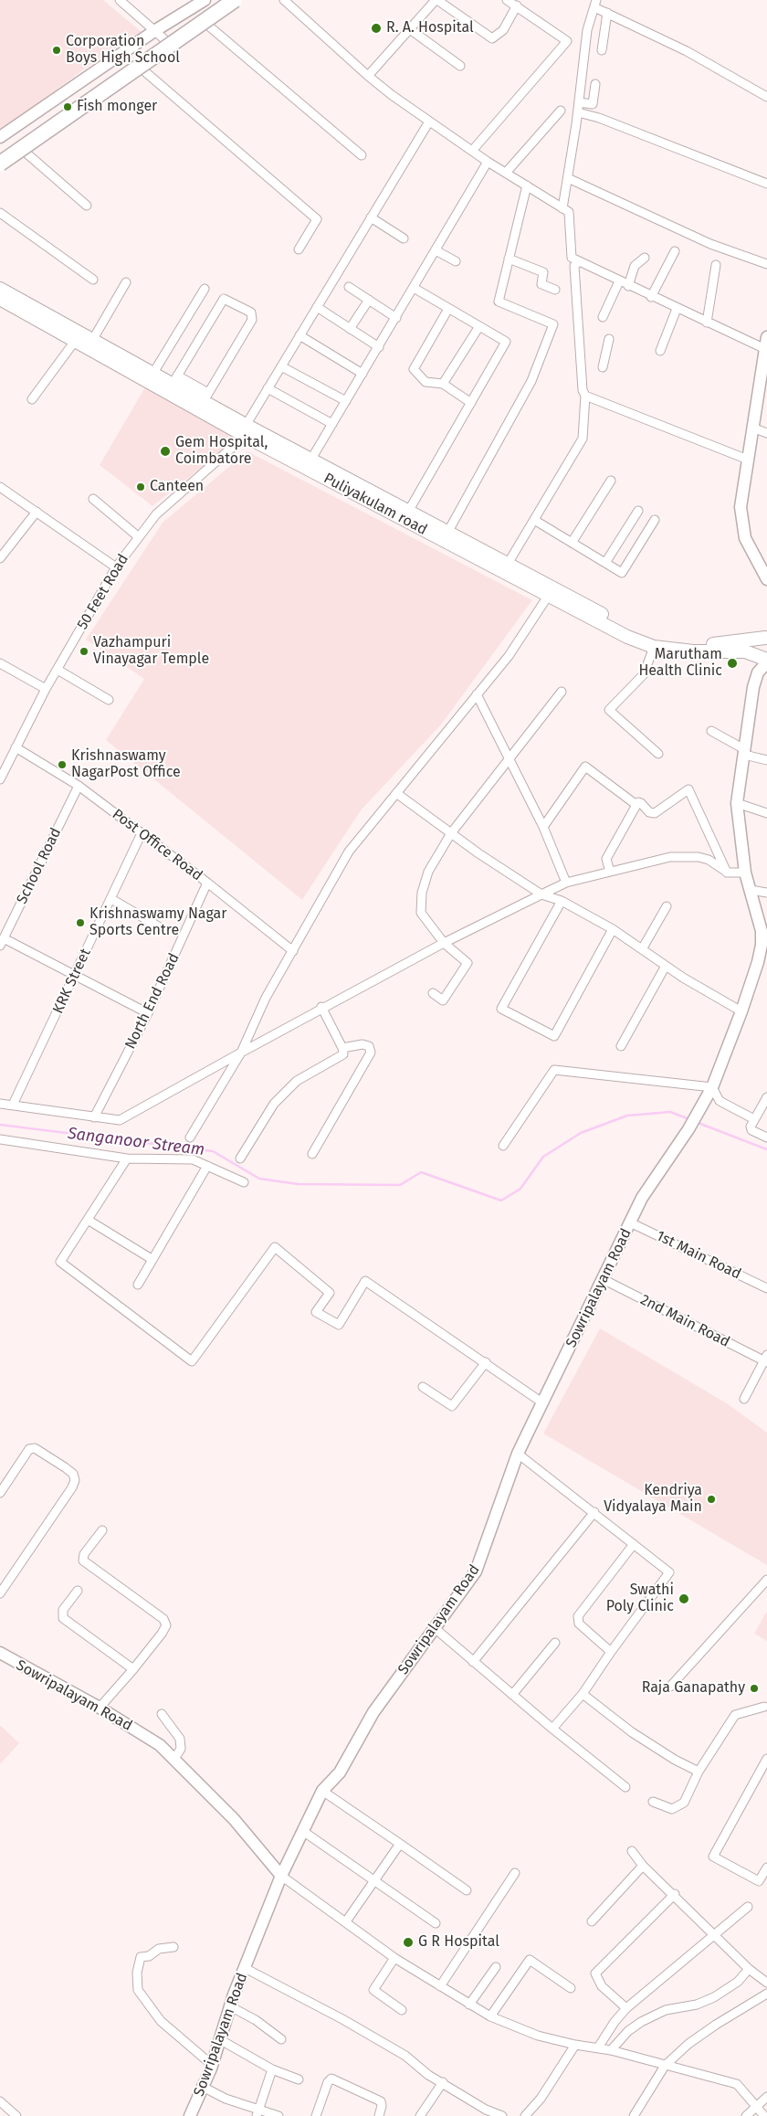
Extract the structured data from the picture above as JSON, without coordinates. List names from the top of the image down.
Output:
{
  "streets": {
    "main road": ["Puliyakulam road"],
    "street": [
      "50 Feet Road",
      "Post Office Road",
      "School Road",
      "KRK Street",
      "North End Road",
      "1st Main Road",
      "Sowripalayam Road",
      "2nd Main Road"
    ]
  },
  "crossings": [
    ["Puliyakulam road", "50 Feet Road"],
    ["Puliyakulam road", "Sowripalayam Road"],
    ["50 Feet Road", "Post Office Road"],
    ["Post Office Road", "School Road"],
    ["Post Office Road", "KRK Street"],
    ["Post Office Road", "North End Road"],
    ["1st Main Road", "Sowripalayam Road"],
    ["Sowripalayam Road", "2nd Main Road"]
  ],
  "water": ["Sanganoor Stream"],
  "places": [
    "R. A. Hospital",
    "Corporation Boys High School",
    "Fish monger",
    "Gem Hospital, Coimbatore",
    "Canteen",
    "Vazhampuri Vinayagar Temple",
    "Marutham Health Clinic",
    "Krishnaswamy NagarPost Office",
    "Krishnaswamy Nagar Sports Centre",
    "Kendriya Vidyalaya Main",
    "Swathi Poly Clinic",
    "Raja Ganapathy",
    "G R Hospital"
  ]
}
